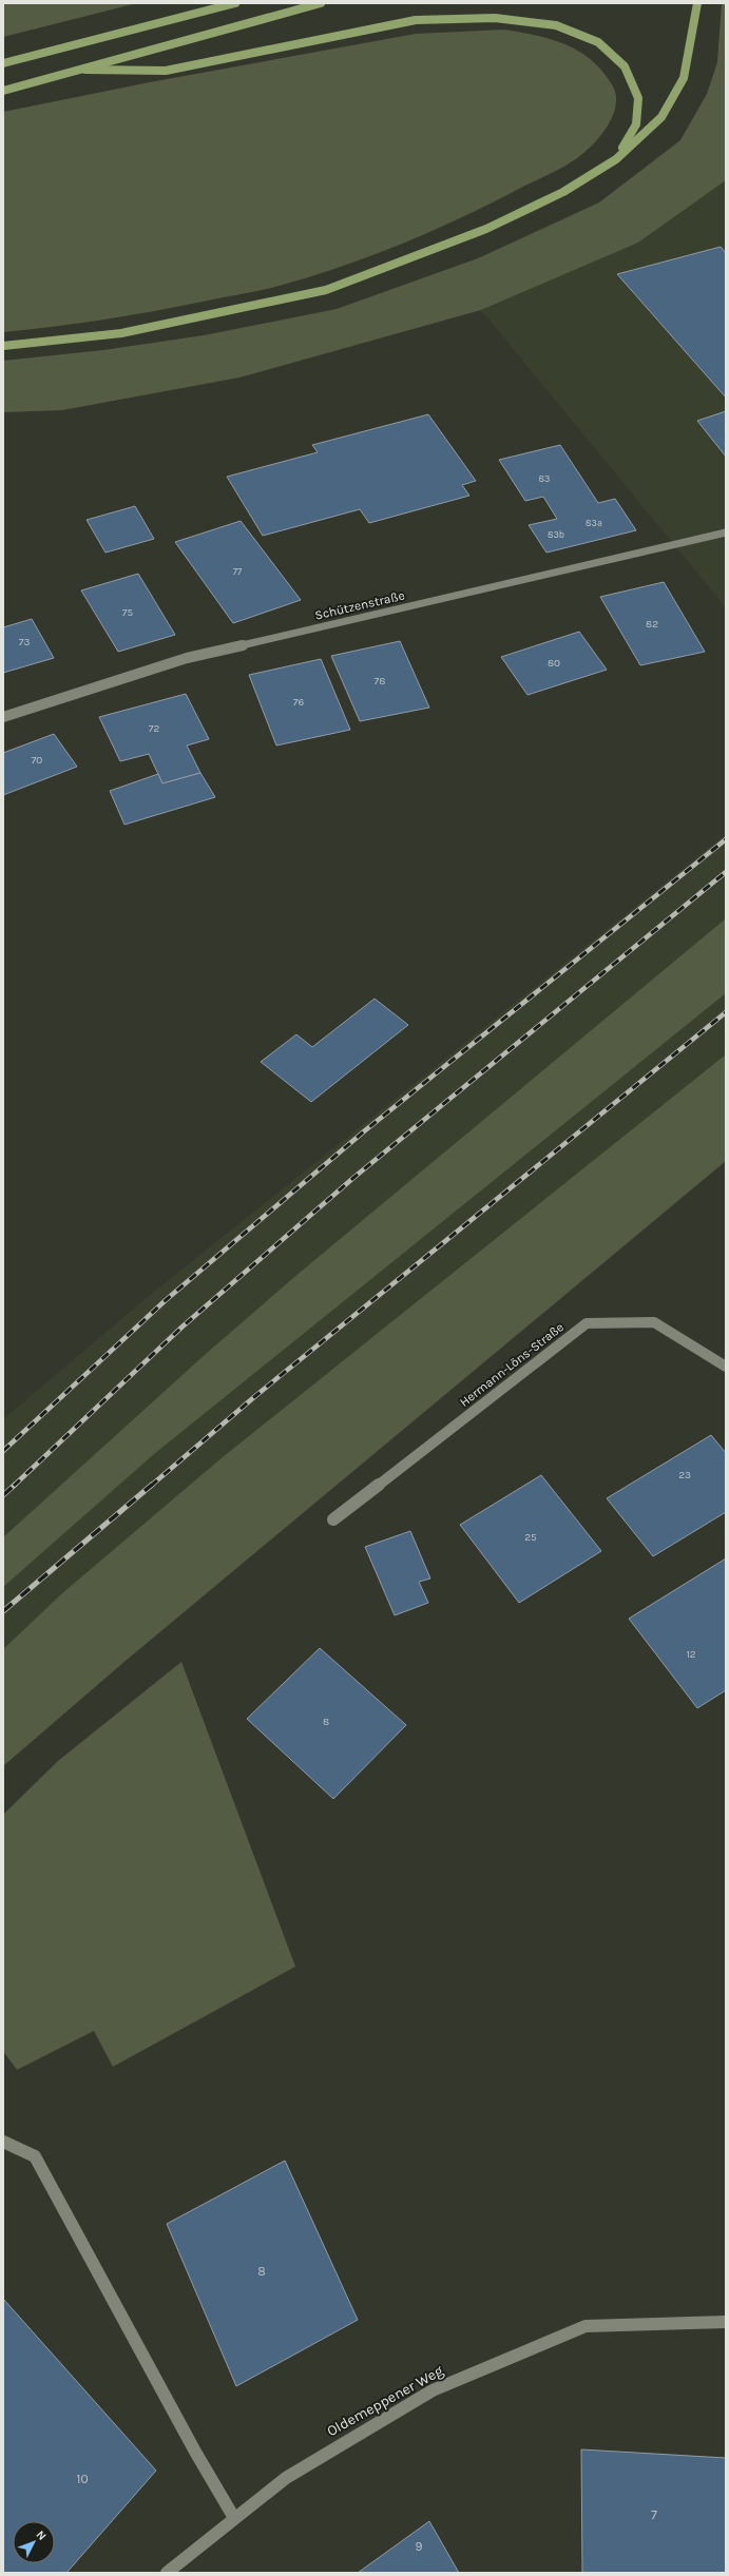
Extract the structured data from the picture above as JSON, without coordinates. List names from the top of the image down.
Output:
{
  "streets": {
    "street": ["Schützenstraße", "Hermann-Löns-Straße", "Oldemeppener Weg"]
  },
  "house_numbers": [
    "83",
    "83a",
    "83b",
    "77",
    "75",
    "82",
    "73",
    "80",
    "78",
    "76",
    "72",
    "70",
    "23",
    "25",
    "12",
    "8",
    "8",
    "10",
    "7",
    "9"
  ],
  "north": "top right"
}
